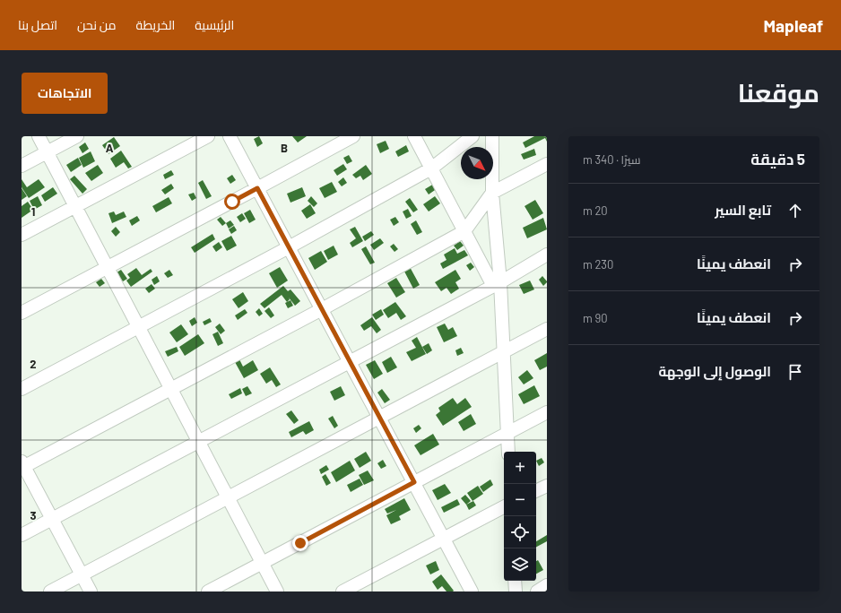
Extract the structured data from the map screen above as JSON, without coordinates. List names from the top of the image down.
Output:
{
  "north": "bottom right",
  "page": {
    "header": "Mapleaf",
    "nav": [
      "الرئيسية",
      "الخريطة",
      "من نحن",
      "اتصل بنا"
    ],
    "title": "موقعنا",
    "buttons": "الاتجاهات",
    "heading": ["5 دقيقة", "سيرًا · 340 m"],
    "list": [
      ["تابع السير", "20 m"],
      ["انعطف يمينًا", "230 m"],
      ["انعطف يمينًا", "90 m"],
      "الوصول إلى الوجهة"
    ],
    "map_buttons": ["+", "−"]
  },
  "grid": {
    "columns": ["A", "B"],
    "rows": ["1", "2", "3"]
  }
}
